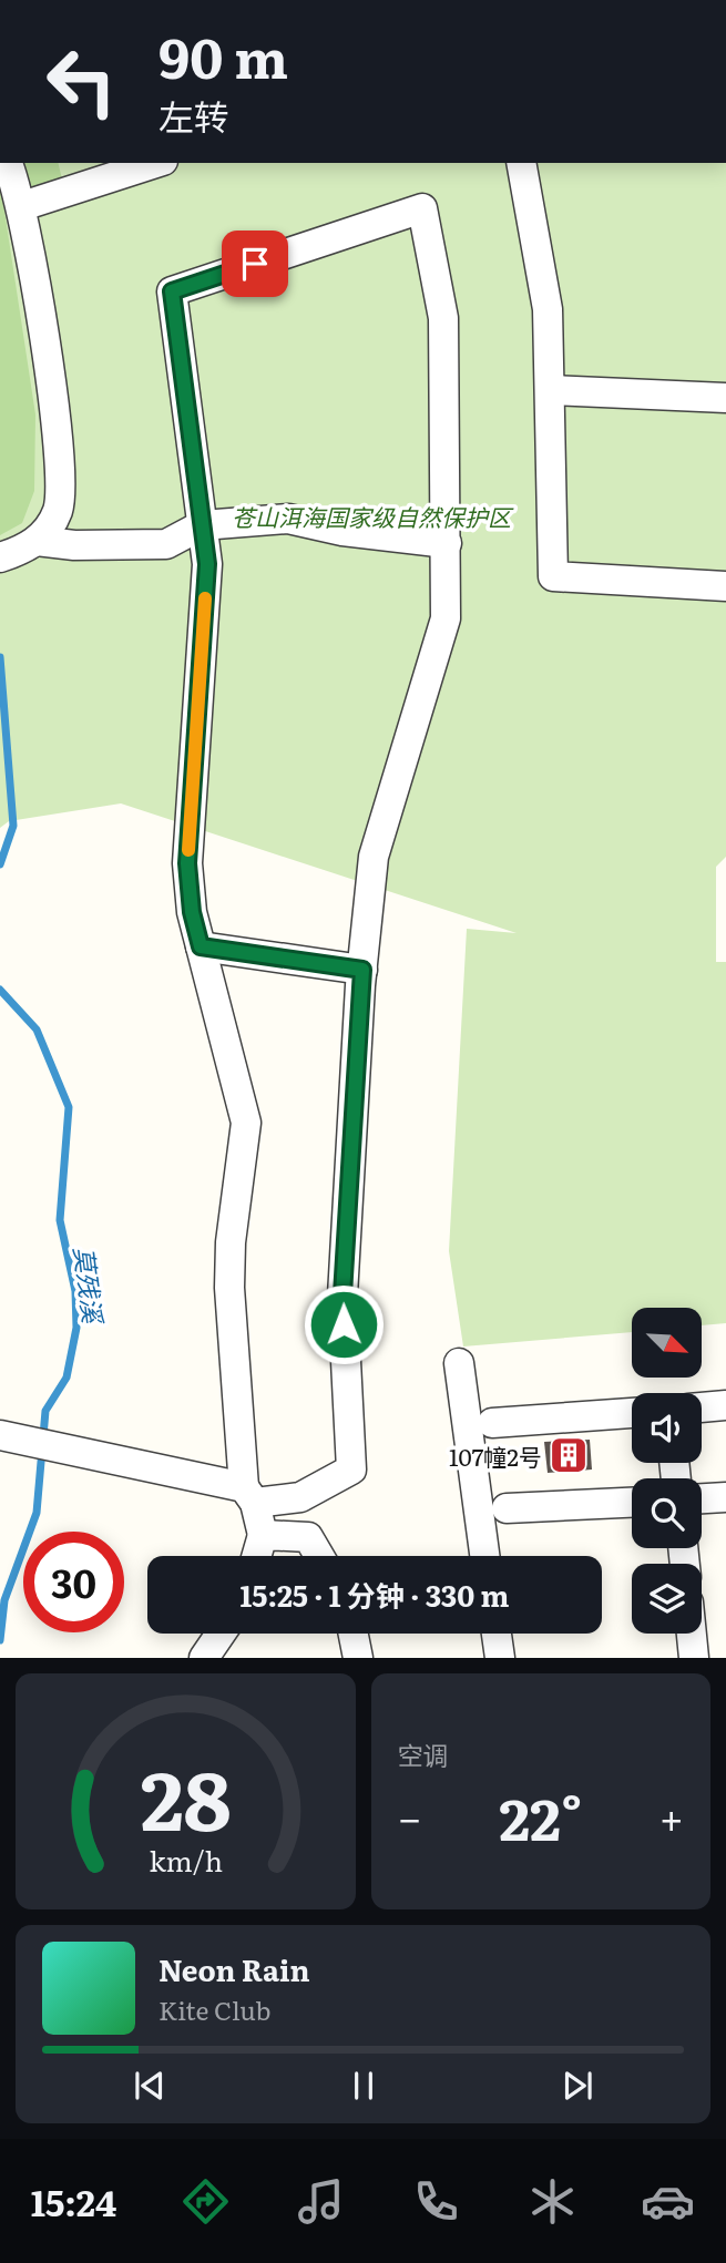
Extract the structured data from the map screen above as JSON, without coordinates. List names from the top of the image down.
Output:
{
  "water": ["莫残溪"],
  "parks": ["苍山洱海国家级自然保护区"],
  "places": {
    "building": ["107幢2号"]
  },
  "north": "bottom right",
  "page": {
    "turn": ["90 m", "左转"],
    "limit": "30",
    "trip": "15:25 · 1 分钟 · 330 m",
    "tile": "空调",
    "heat": ["−", "22°", "+"],
    "song": ["Neon Rain", "Kite Club"],
    "tabs": "15:24",
    "gauge": ["28", "km/h"]
  }
}
